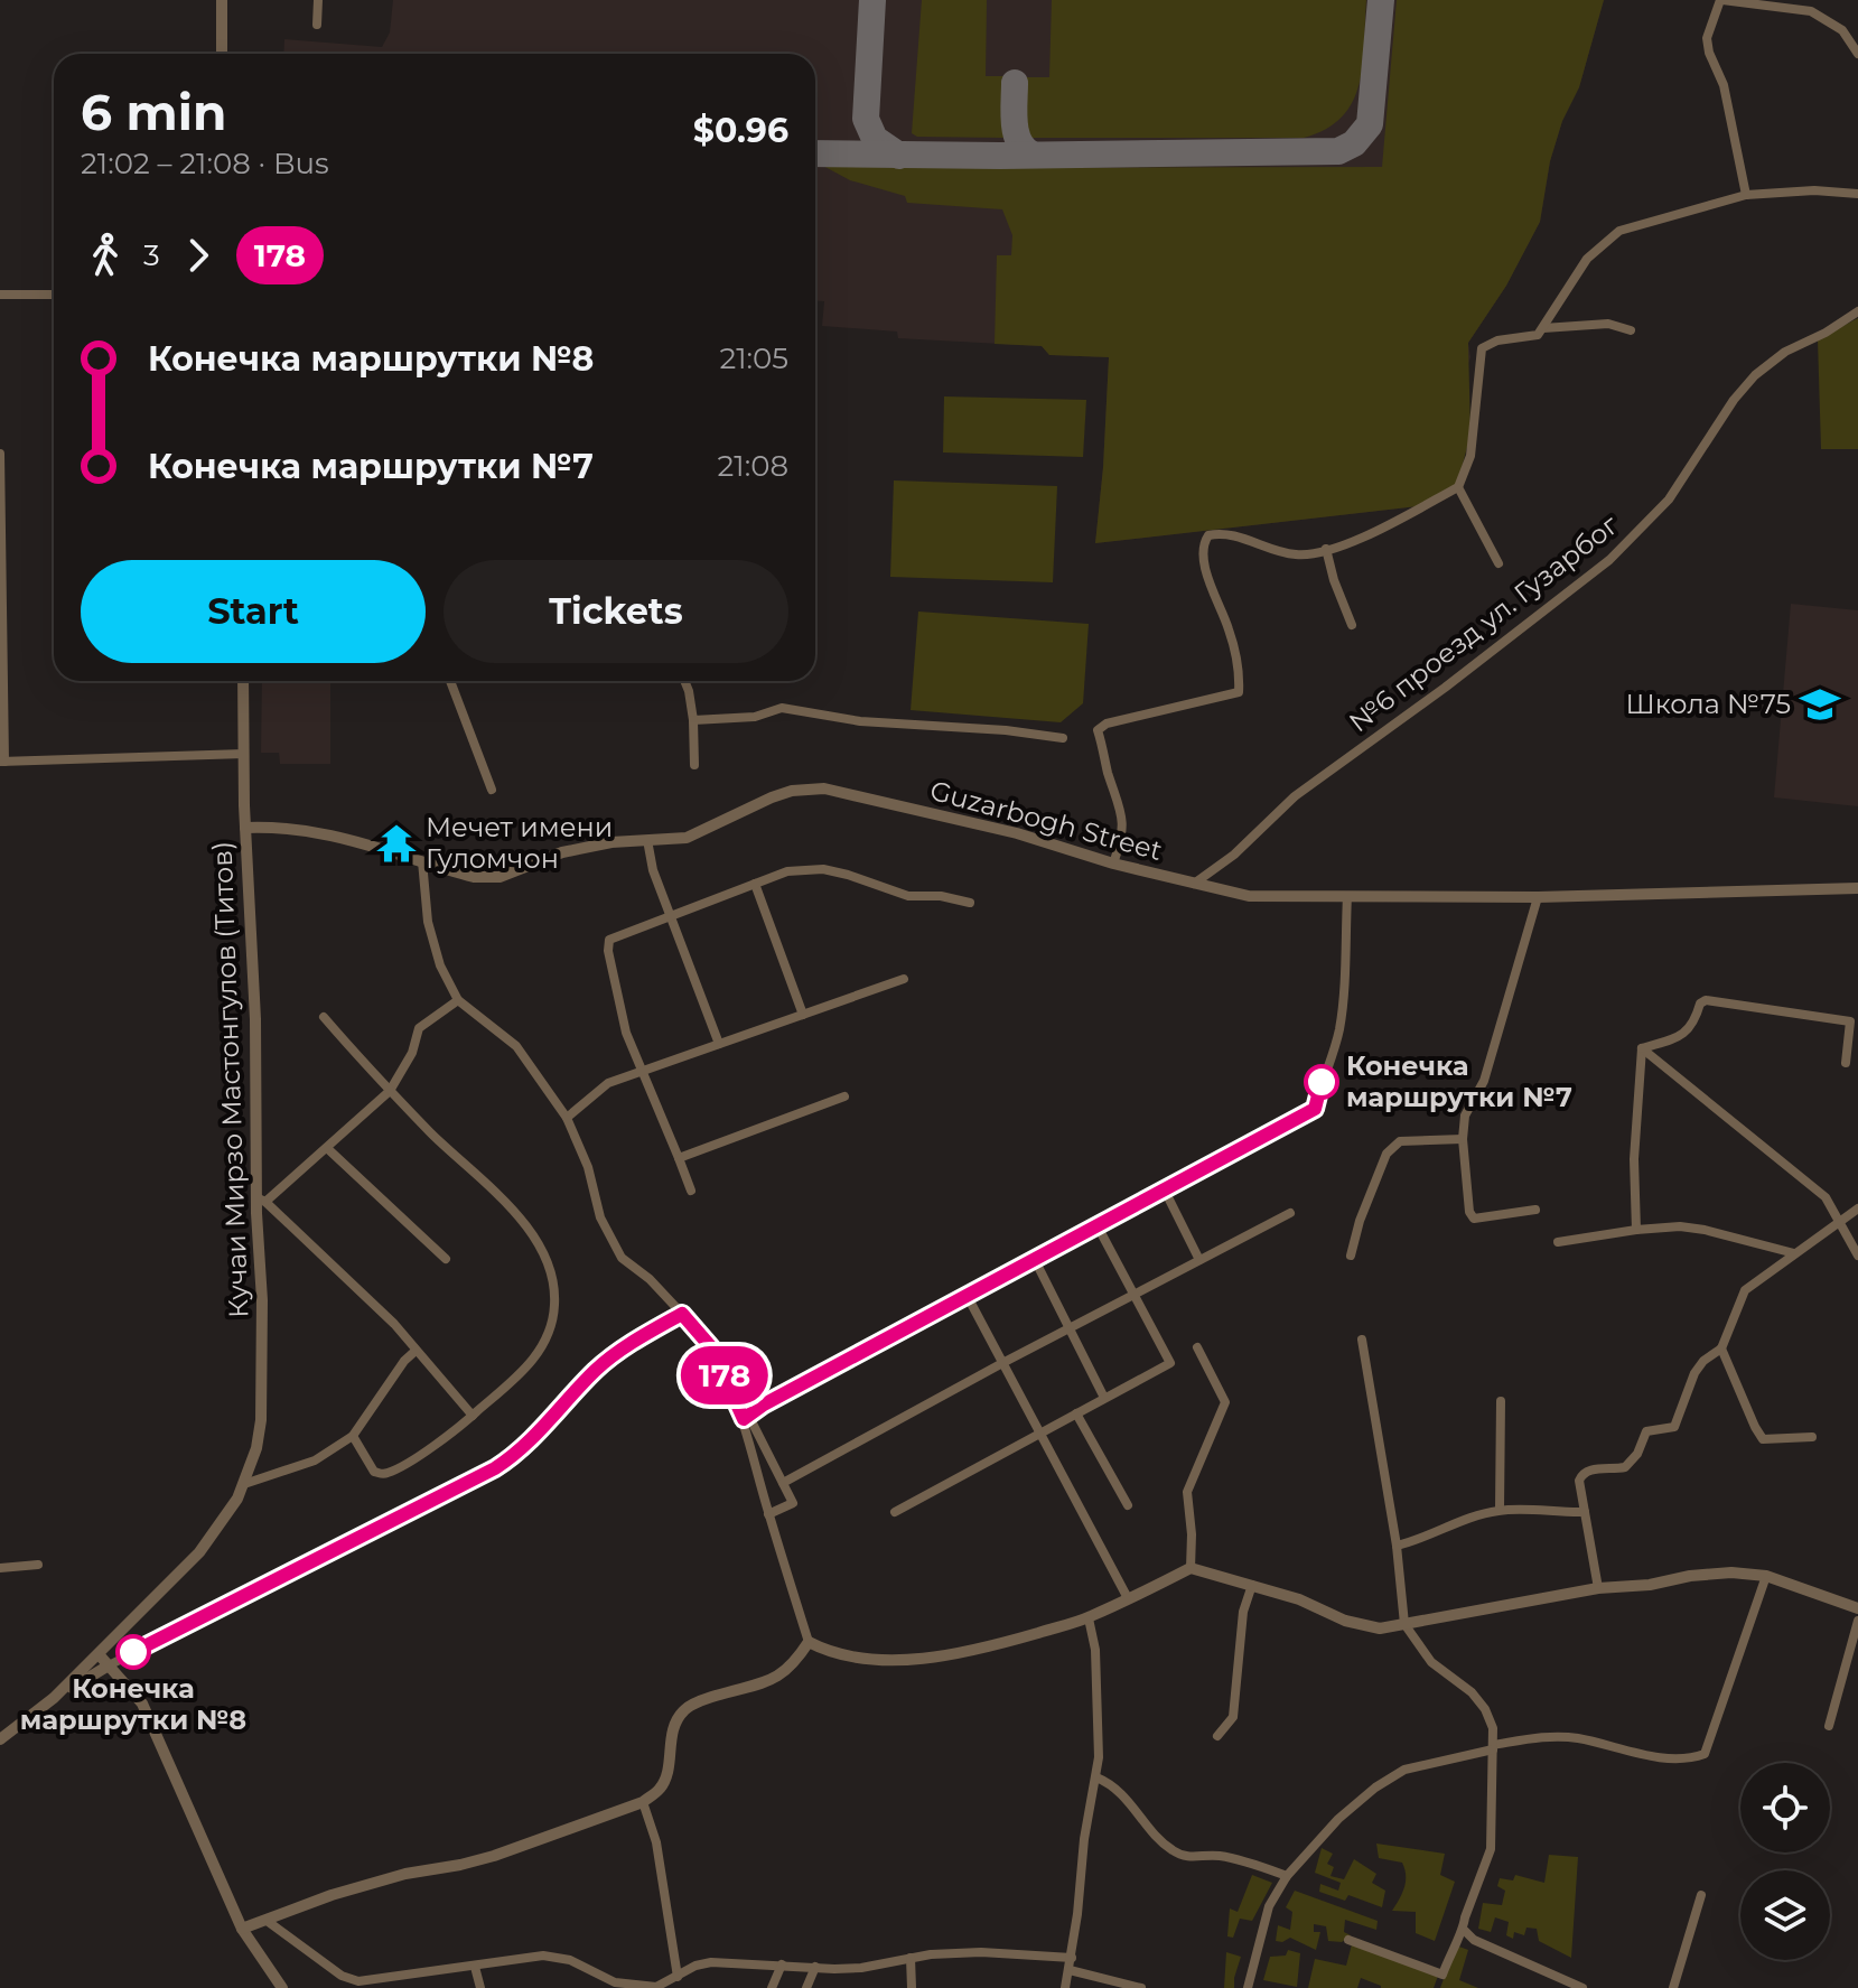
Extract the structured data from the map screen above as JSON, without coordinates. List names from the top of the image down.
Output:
{
  "streets": {
    "street": ["№6 проезд ул. Гузарбог", "Guzarbogh Street", "Кучаи Мирзо Мастонгулов (Титов)"]
  },
  "crossings": [
    ["№6 проезд ул. Гузарбог", "Guzarbogh Street"],
    ["Guzarbogh Street", "Кучаи Мирзо Мастонгулов (Титов)"]
  ],
  "places": {
    "school or university": ["Школа №75"],
    "temple": ["Мечет имени Гуломчон"],
    "other": ["Конечка маршрутки №7", "Конечка маршрутки №8"]
  },
  "lines": ["bus line 178"],
  "page": {
    "on_map": "178",
    "heading": ["6 min", "21:02 – 21:08 · Bus", "$0.96"],
    "legs": ["3", "178"],
    "list": [
      {
        "name": "Конечка маршрутки №8",
        "value": "21:05"
      },
      {
        "name": "Конечка маршрутки №7",
        "value": "21:08"
      }
    ],
    "buttons": ["Start", "Tickets"]
  }
}
